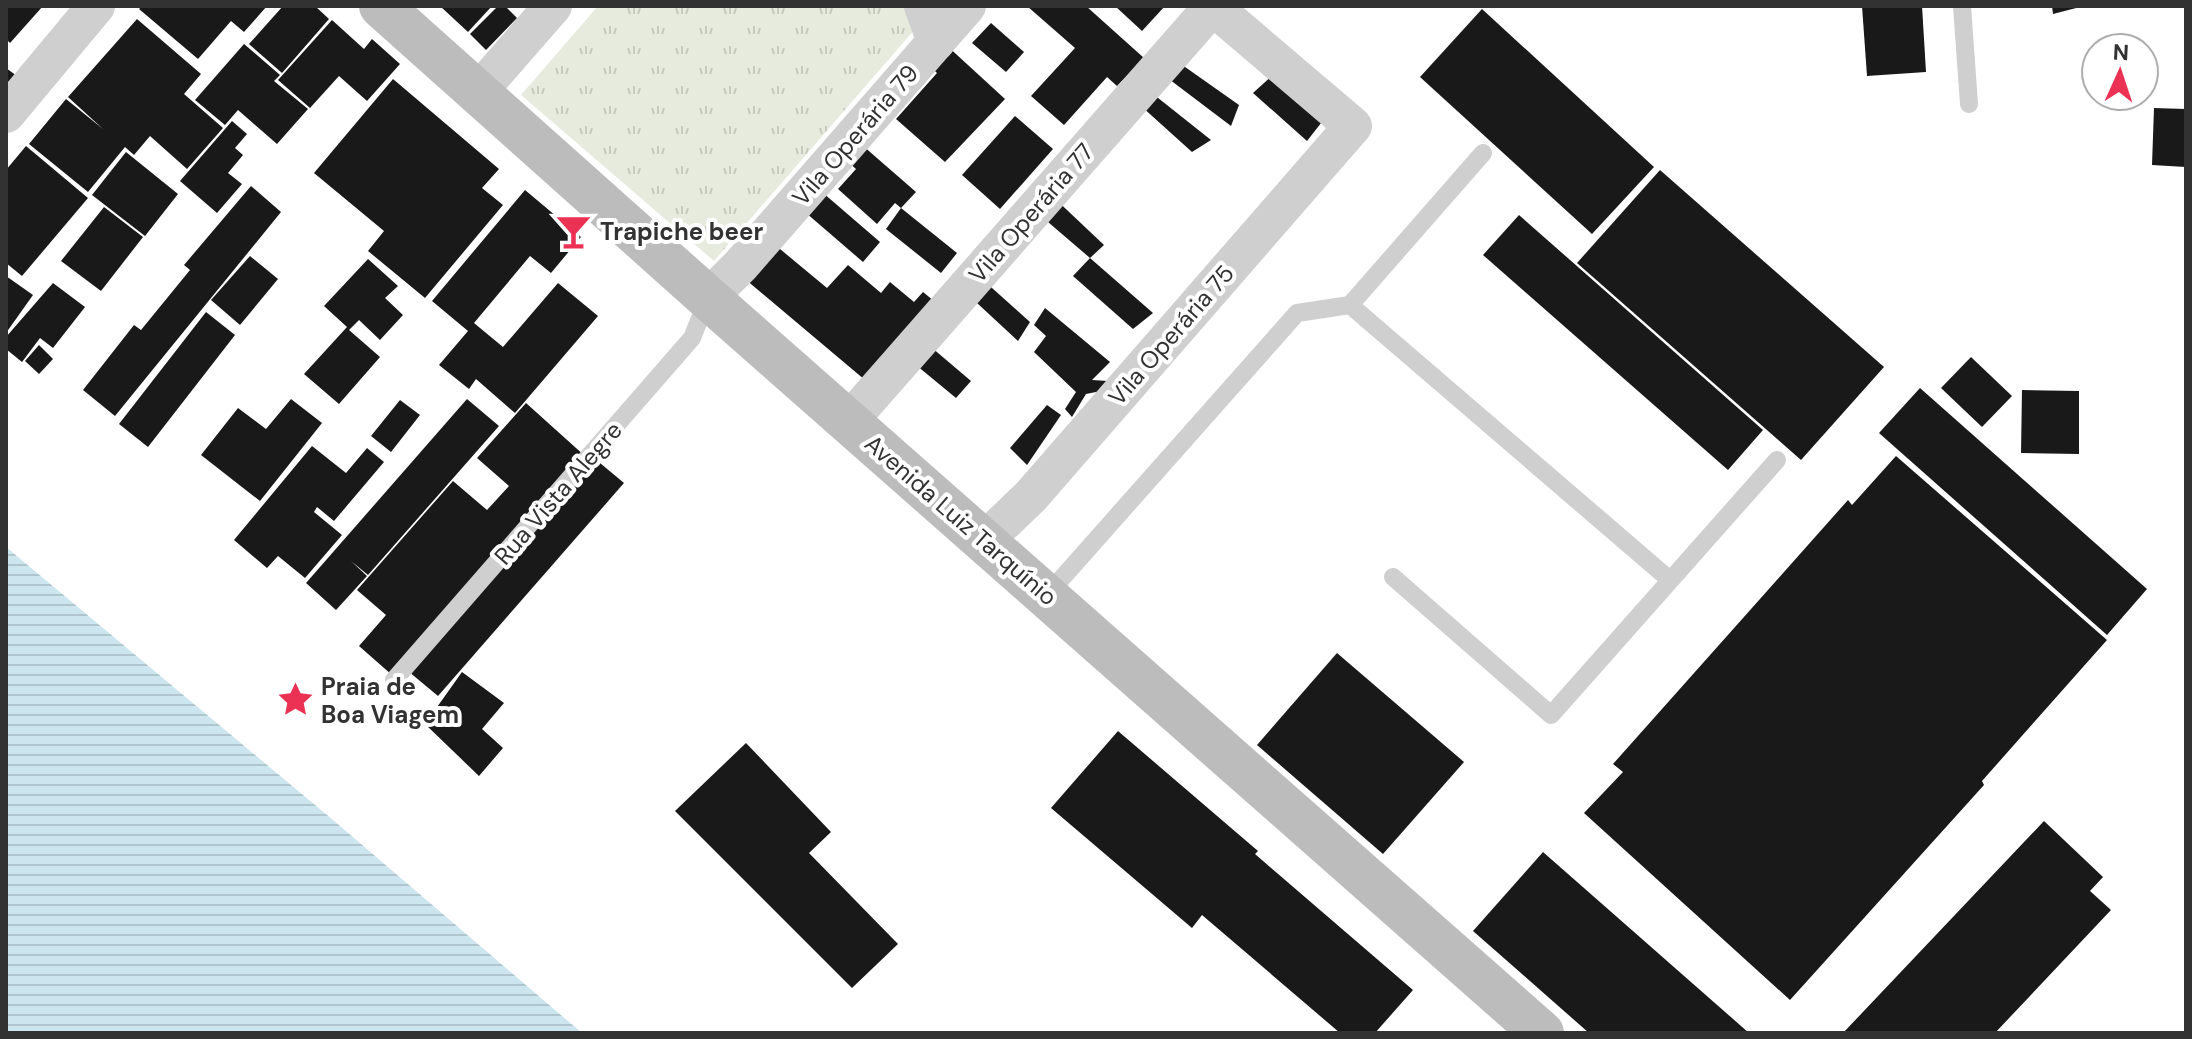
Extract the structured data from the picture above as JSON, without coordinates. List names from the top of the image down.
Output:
{
  "streets": {
    "street": [
      "Vila Operária 79",
      "Vila Operária 77",
      "Vila Operária 75",
      "Avenida Luiz Tarquínio"
    ],
    "lane": ["Rua Vista Alegre"]
  },
  "crossings": [
    ["Vila Operária 79", "Rua Vista Alegre"],
    ["Vila Operária 79", "Avenida Luiz Tarquínio"],
    ["Vila Operária 77", "Vila Operária 75"],
    ["Vila Operária 77", "Avenida Luiz Tarquínio"],
    ["Vila Operária 75", "Avenida Luiz Tarquínio"],
    ["Rua Vista Alegre", "Avenida Luiz Tarquínio"]
  ],
  "places": {
    "bar": ["Trapiche beer"],
    "place": ["Praia de Boa Viagem"]
  },
  "north": "top"
}
